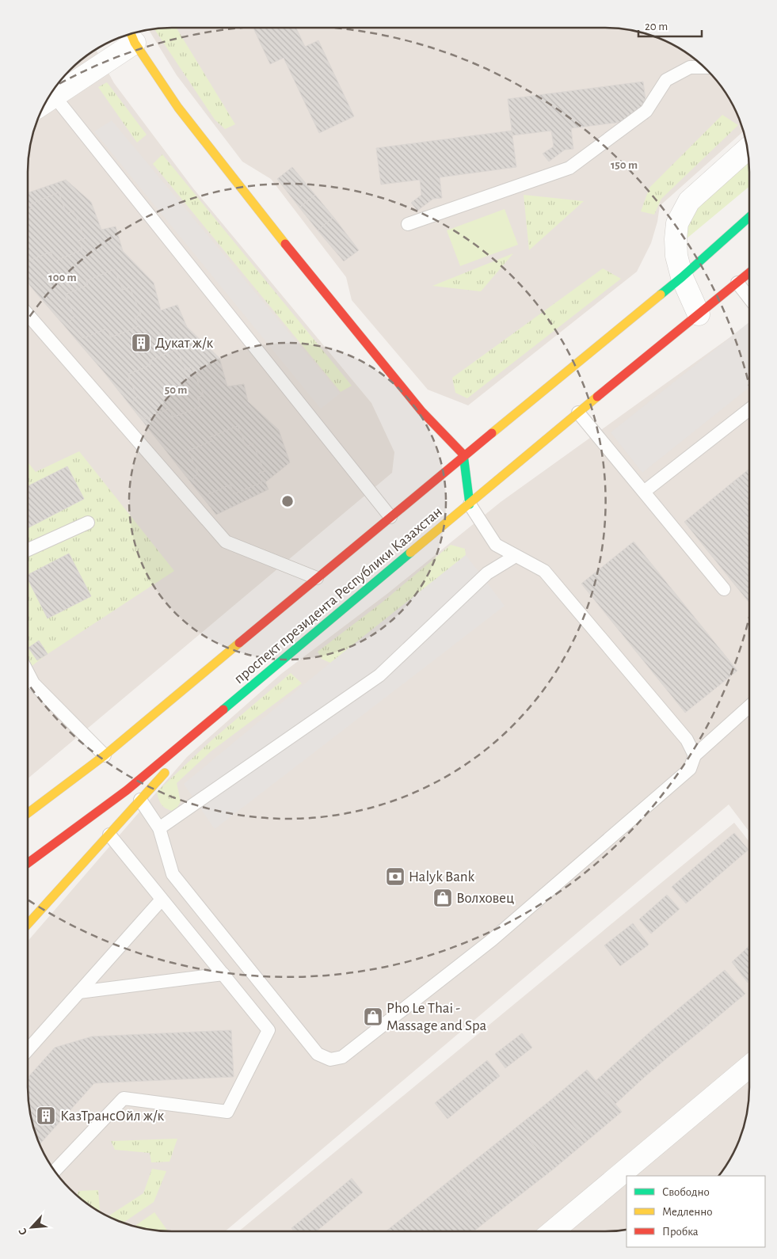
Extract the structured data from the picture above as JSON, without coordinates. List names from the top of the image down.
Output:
{
  "streets": {
    "main road": ["проспект президента Республики Казахстан"]
  },
  "places": {
    "building": ["Дукат ж/к", "КазТрансОйл ж/к"],
    "bank": ["Halyk Bank"],
    "shop": ["Волховец", "Pho Le Thai - Massage and Spa"]
  },
  "legend": ["Свободно", "Медленно", "Пробка"],
  "scale_bar": "20 m",
  "north": "bottom left",
  "rings": ["150 m", "100 m", "50 m"]
}
